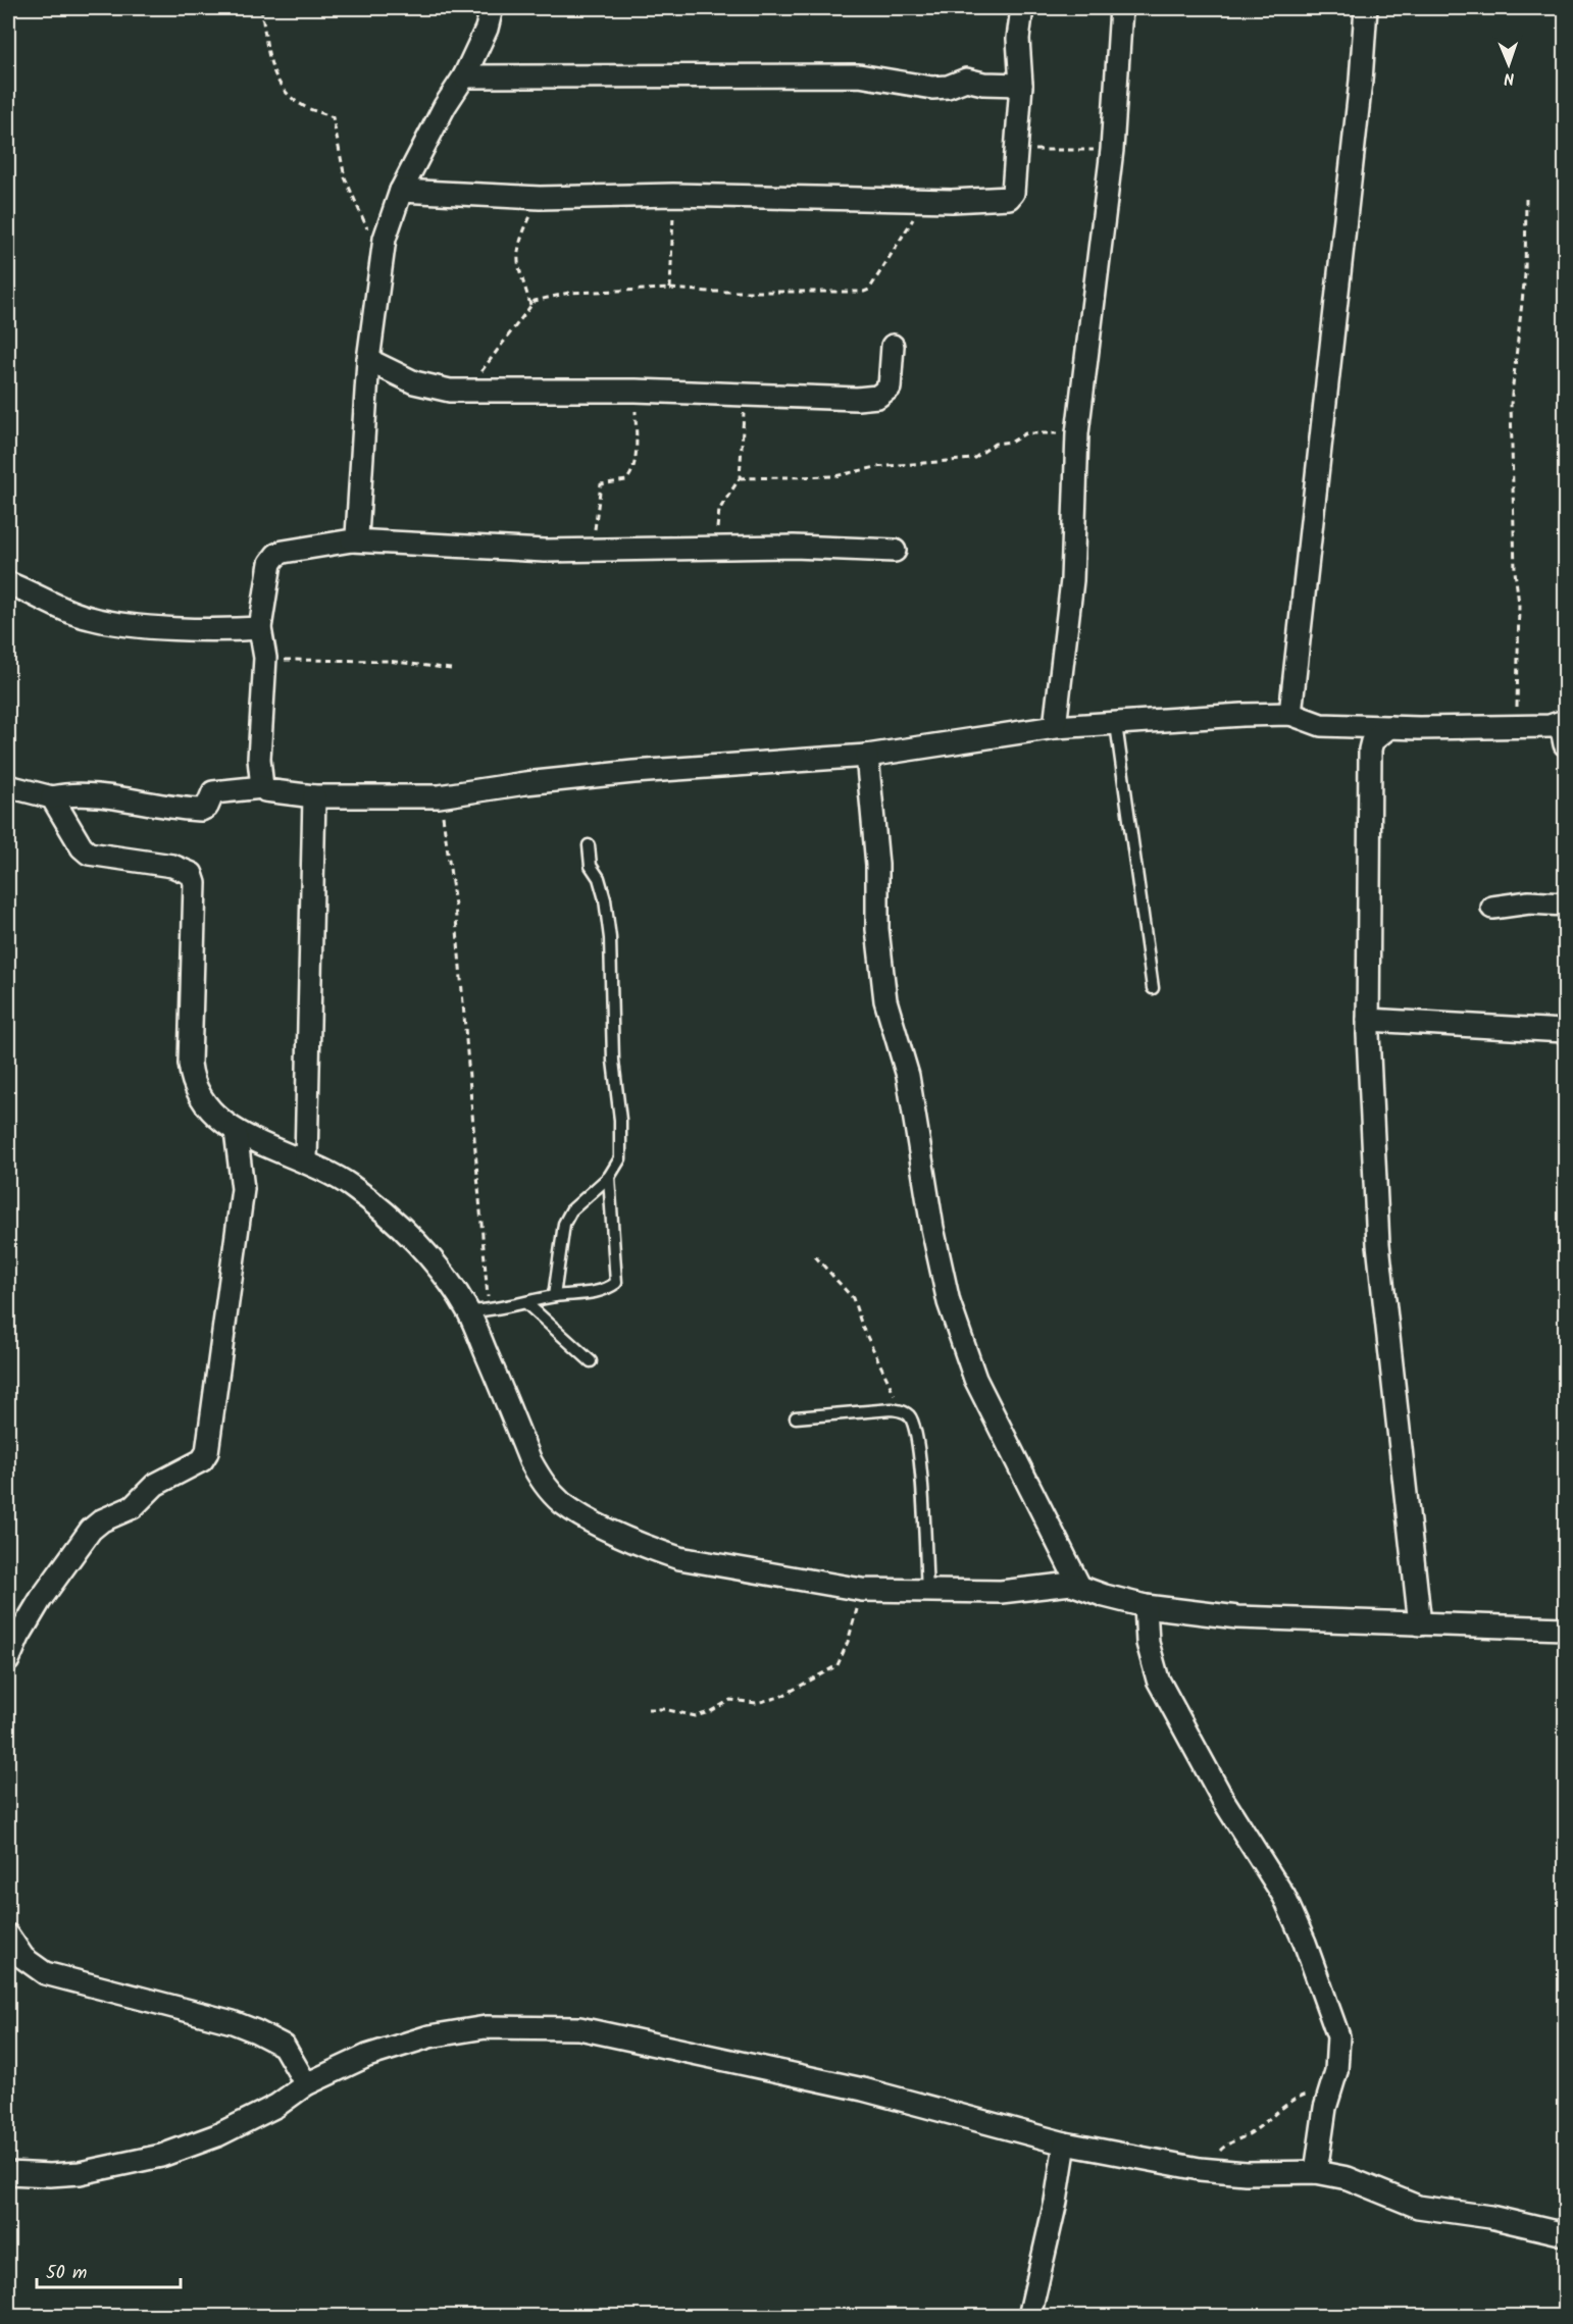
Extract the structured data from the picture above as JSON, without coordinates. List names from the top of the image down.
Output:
{
  "scale_bar": "50 m",
  "north": "bottom"
}
